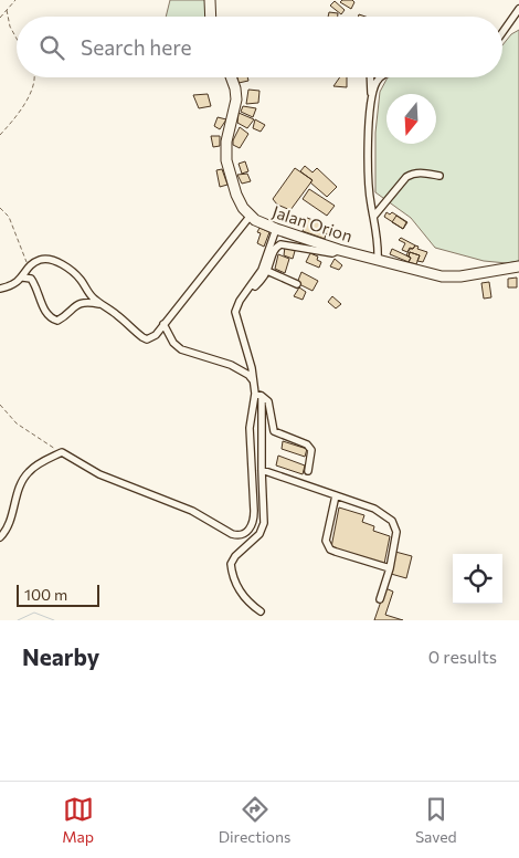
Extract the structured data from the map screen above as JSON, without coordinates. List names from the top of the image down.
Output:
{
  "streets": {
    "highway": ["Jalan Orion"]
  },
  "scale_bar": "100 m",
  "north": "bottom",
  "page": {
    "search": "Search here",
    "scale": "100 m",
    "heading": ["Nearby", "0 results"],
    "nav": ["Map", "Directions", "Saved"]
  }
}
